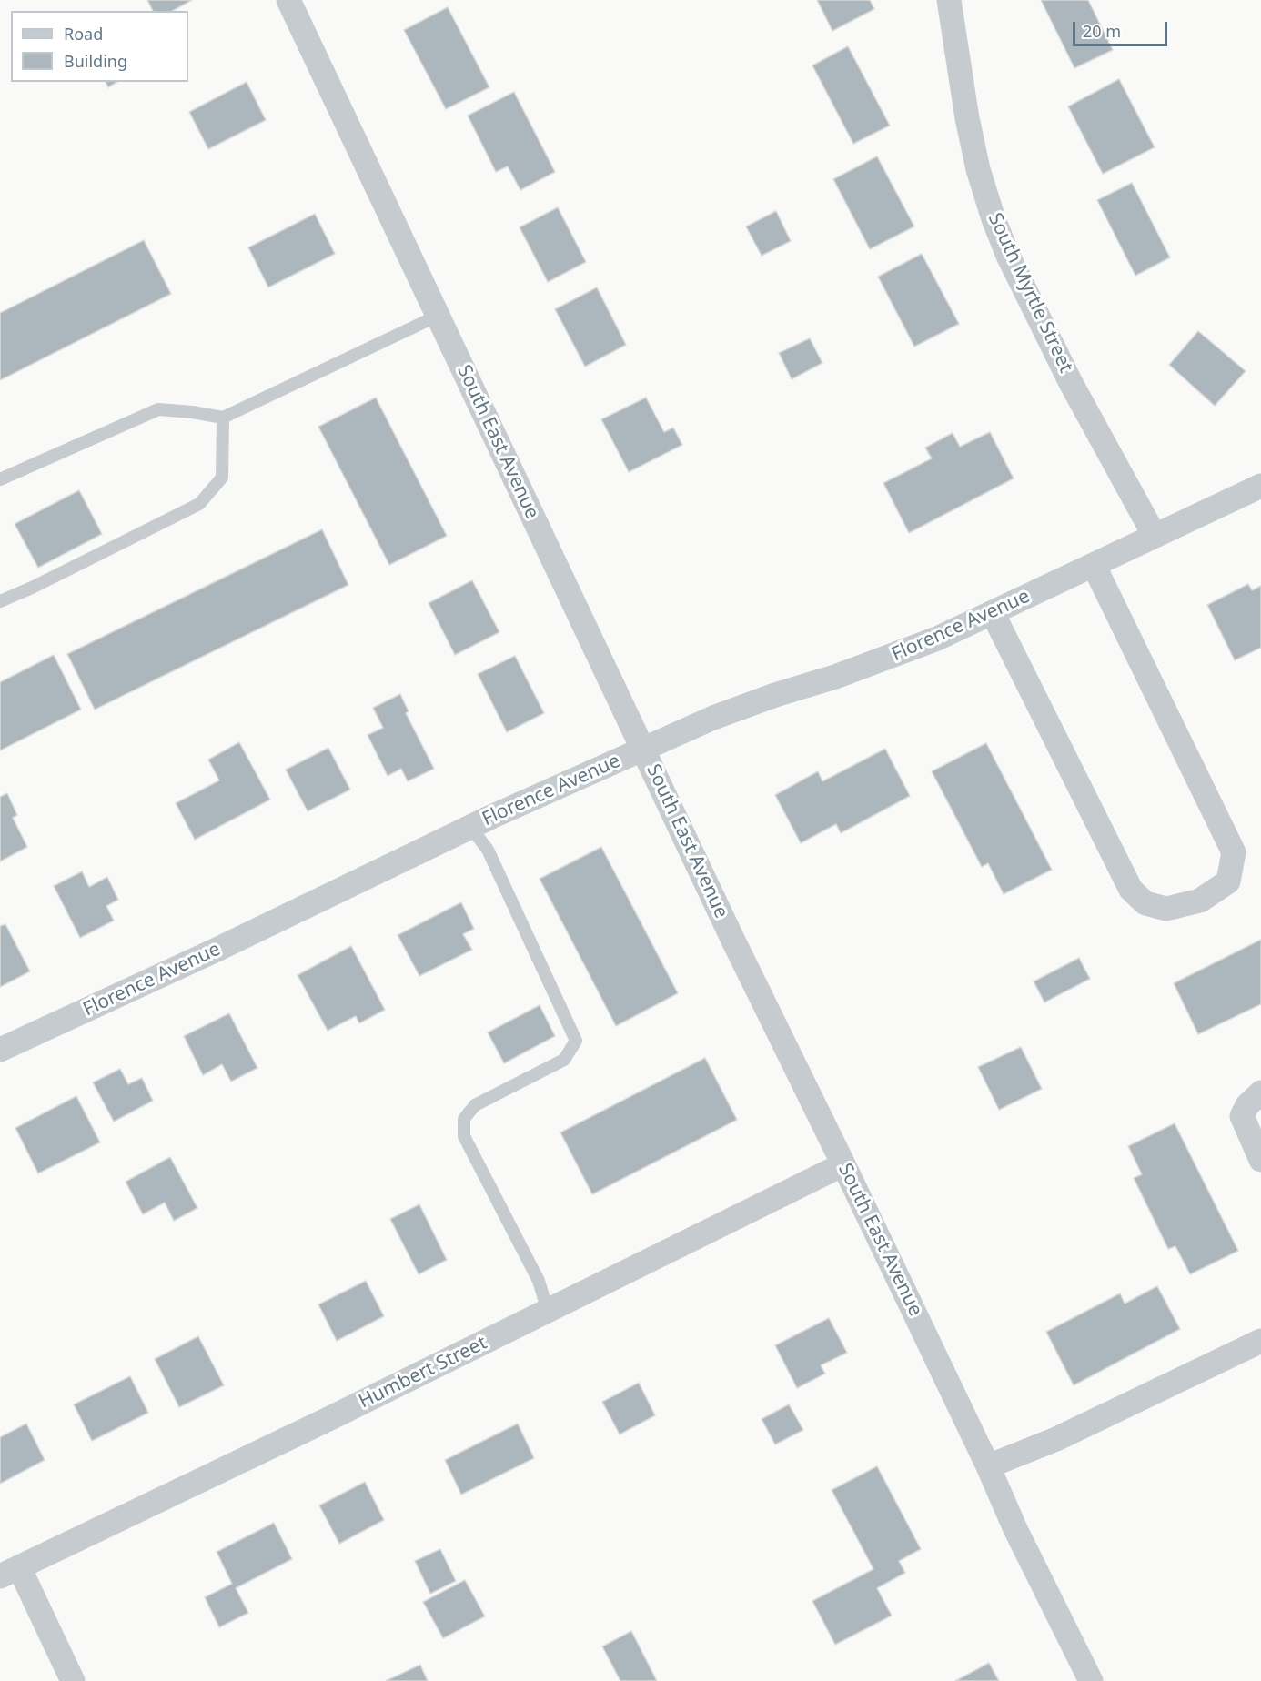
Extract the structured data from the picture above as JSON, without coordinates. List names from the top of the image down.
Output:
{
  "streets": {
    "street": [
      "South Myrtle Street",
      "South East Avenue",
      "Florence Avenue",
      "Humbert Street"
    ]
  },
  "crossings": [
    ["South Myrtle Street", "Florence Avenue"],
    ["South East Avenue", "Florence Avenue"],
    ["South East Avenue", "Humbert Street"]
  ],
  "legend": ["Road", "Building"],
  "scale_bar": "20 m"
}
